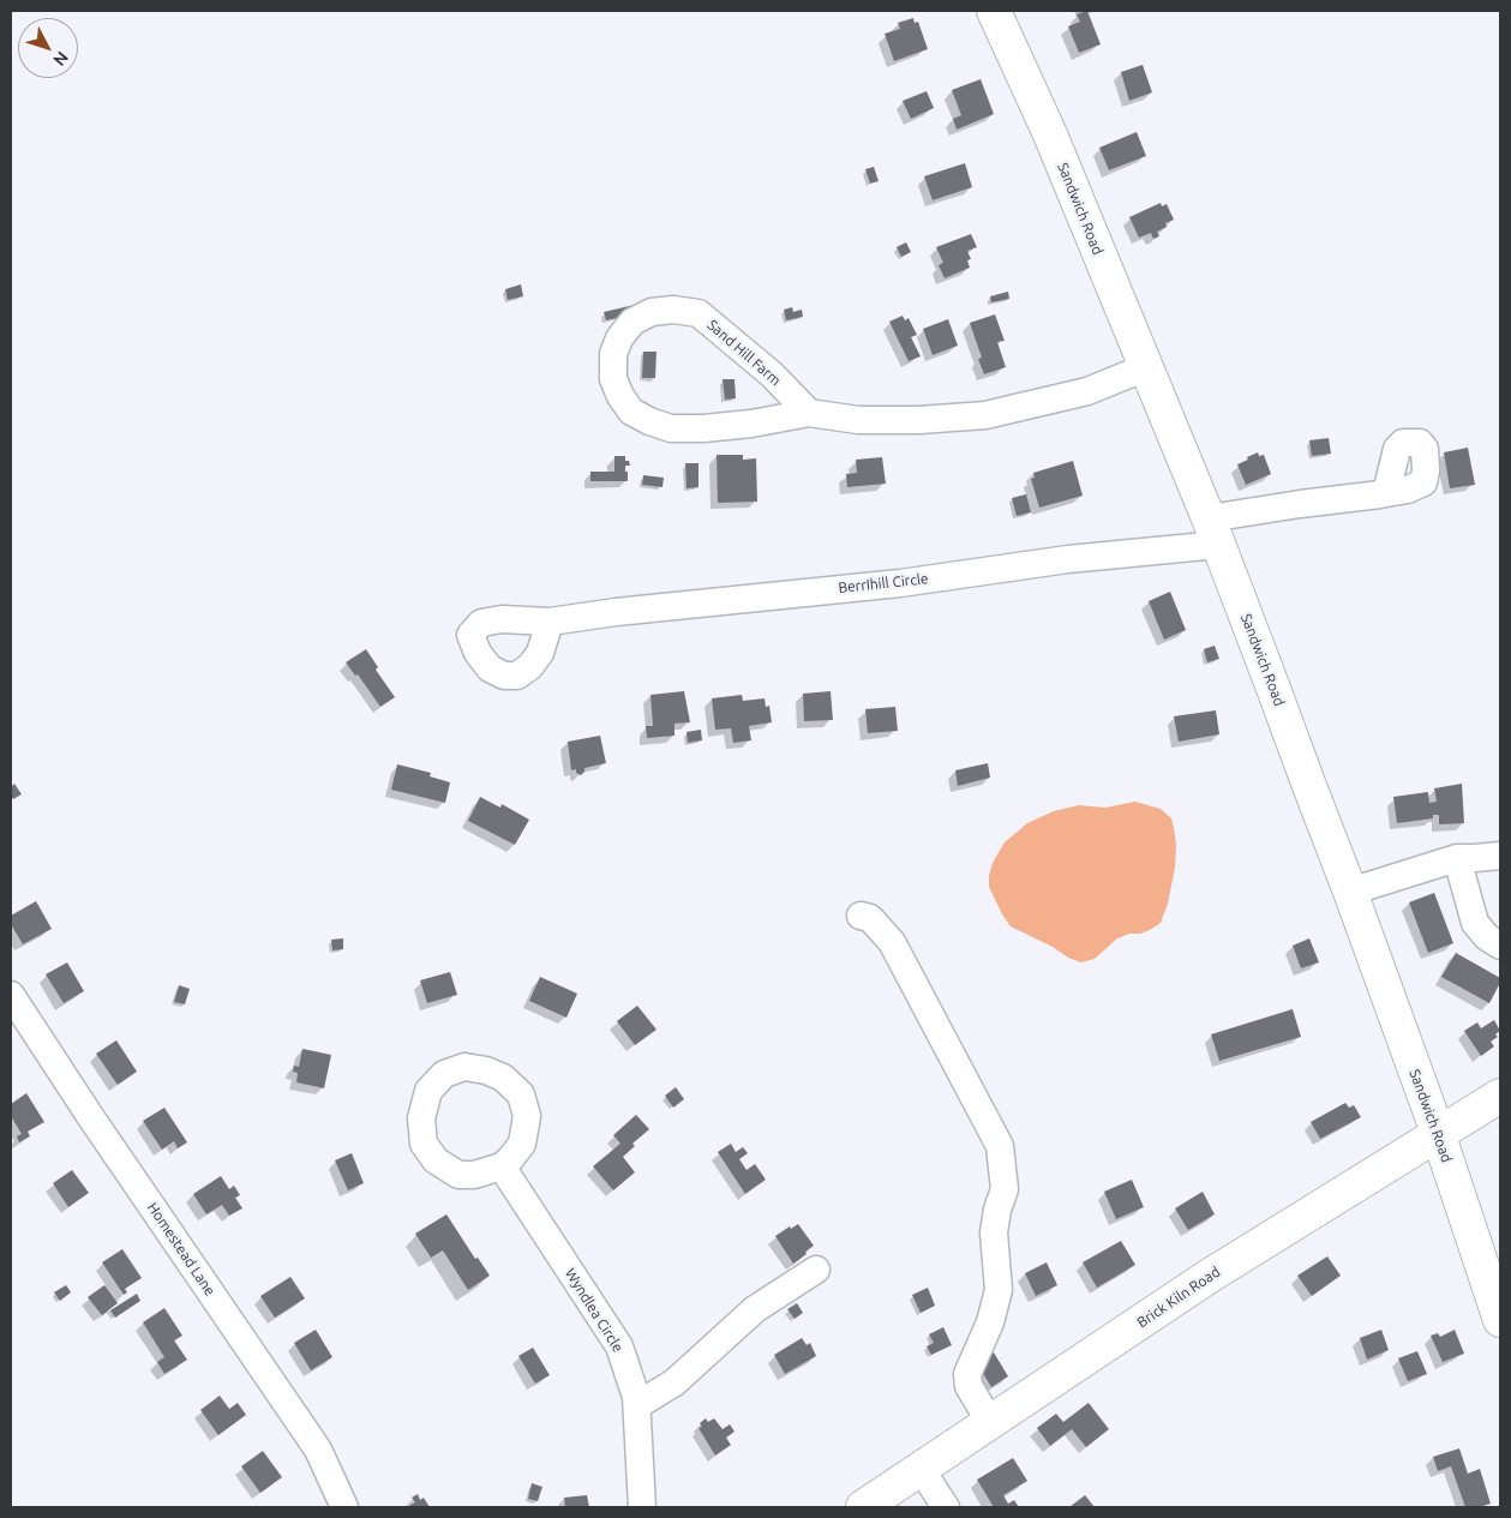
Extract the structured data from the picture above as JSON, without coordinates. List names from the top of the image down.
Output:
{
  "streets": {
    "main road": ["Sandwich Road", "Brick Kiln Road"],
    "street": [
      "Sand Hill Farm",
      "BerrIhill Circle",
      "Homestead Lane",
      "Wyndlea Circle"
    ]
  },
  "crossings": [
    ["Sandwich Road", "Sand Hill Farm"],
    ["Sandwich Road", "BerrIhill Circle"],
    ["Sandwich Road", "Brick Kiln Road"]
  ],
  "north": "bottom right"
}
